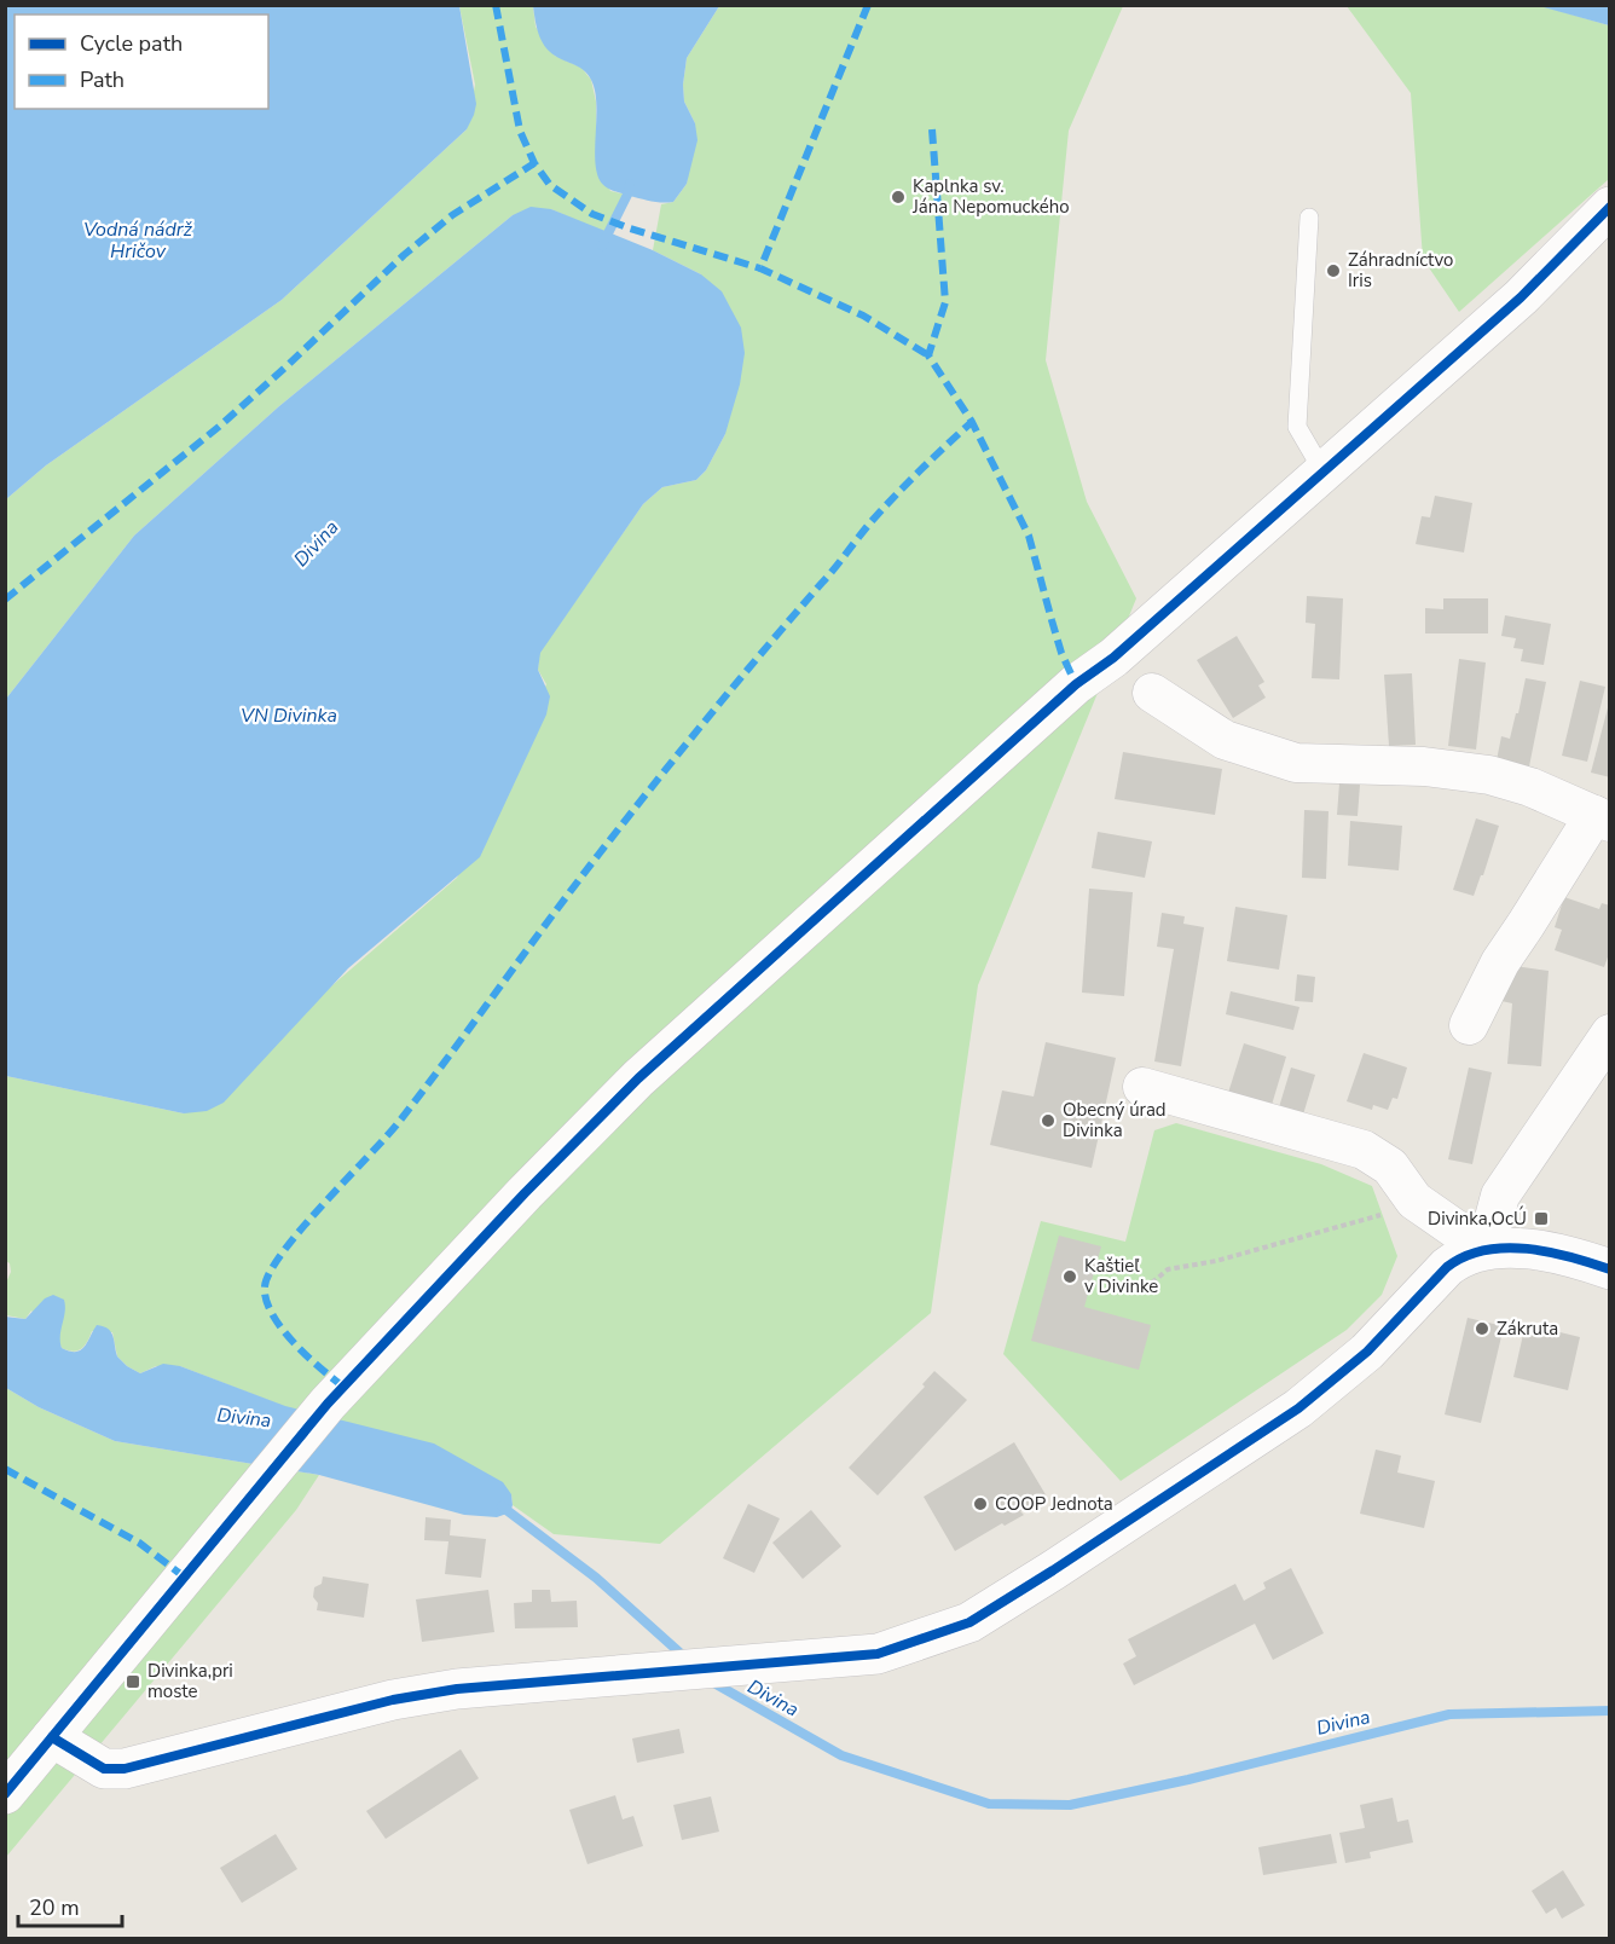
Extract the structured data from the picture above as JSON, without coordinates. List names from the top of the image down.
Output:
{
  "water": ["Vodná nádrž Hričov", "Divina", "VN Divinka"],
  "places": {
    "other": [
      "Kaplnka sv. Jána Nepomuckého",
      "Záhradníctvo Iris",
      "Obecný úrad Divinka",
      "Kaštieľ v Divinke",
      "Zákruta",
      "COOP Jednota"
    ],
    "transit": ["Divinka,OcÚ", "Divinka,pri moste"]
  },
  "legend": ["Cycle path", "Path"],
  "scale_bar": "20 m"
}
